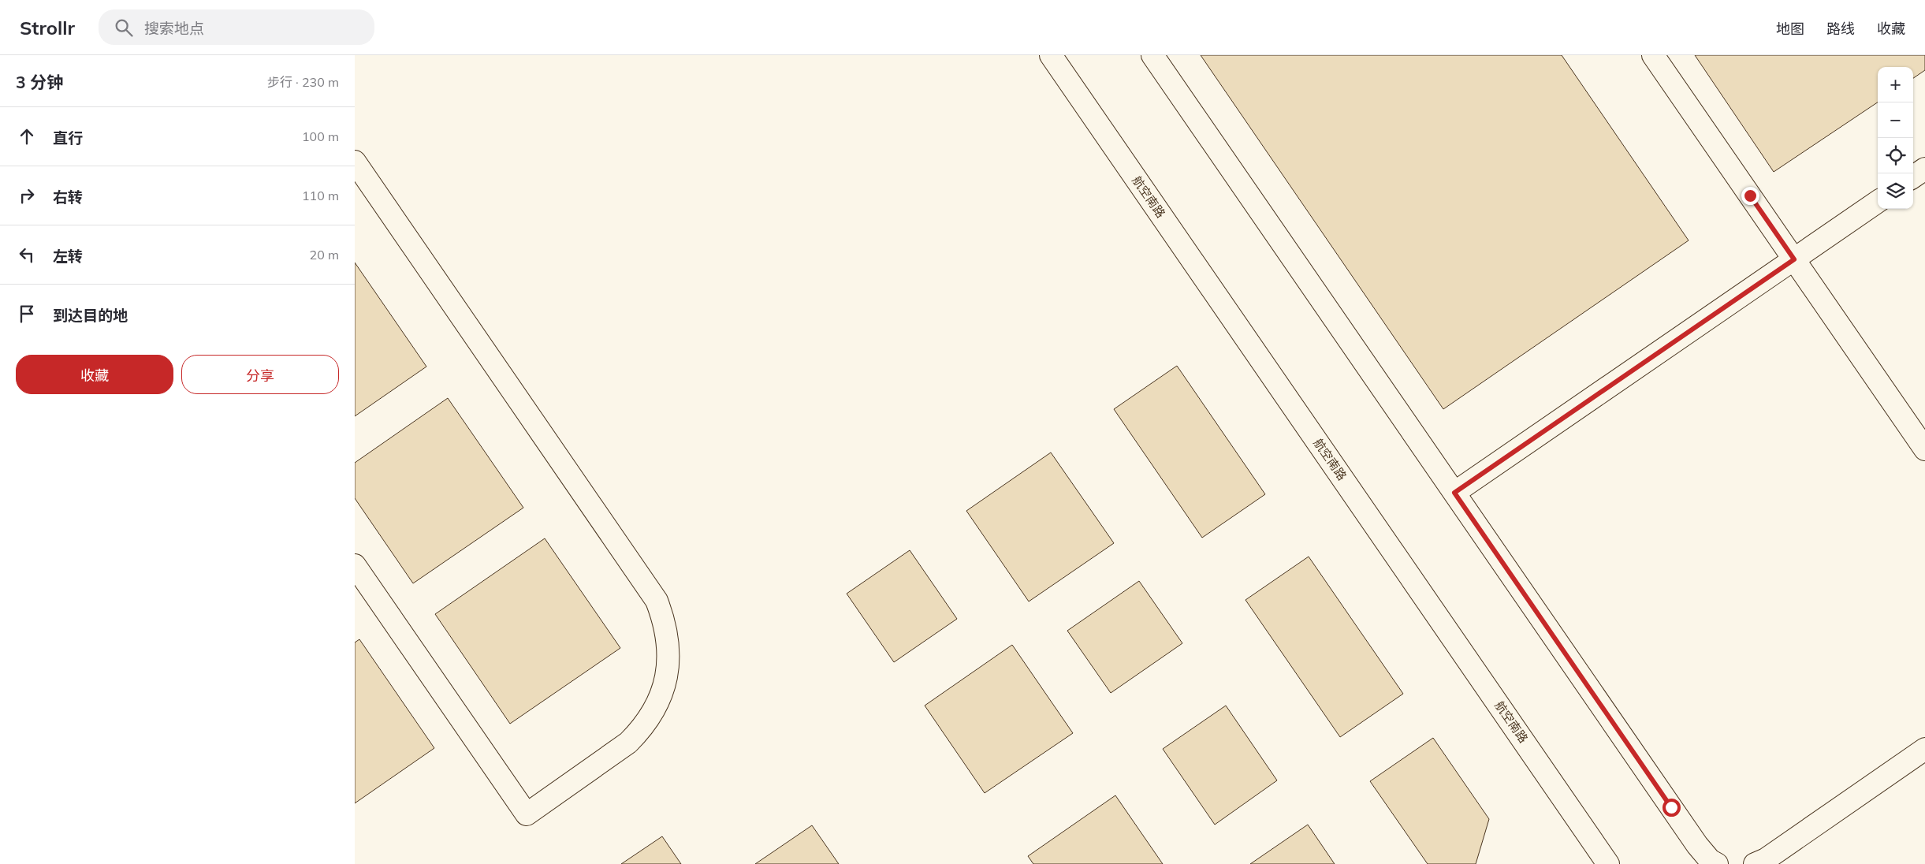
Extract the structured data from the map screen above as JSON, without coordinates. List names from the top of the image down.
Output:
{
  "streets": {
    "street": ["航空南路"]
  },
  "page": {
    "header": "Strollr",
    "search": "搜索地点",
    "nav": ["地图", "路线", "收藏"],
    "heading": ["3 分钟", "步行 · 230 m"],
    "map_buttons": ["+", "−"],
    "list": [
      ["直行", "100 m"],
      ["右转", "110 m"],
      ["左转", "20 m"],
      "到达目的地"
    ],
    "buttons": ["收藏", "分享"]
  }
}
